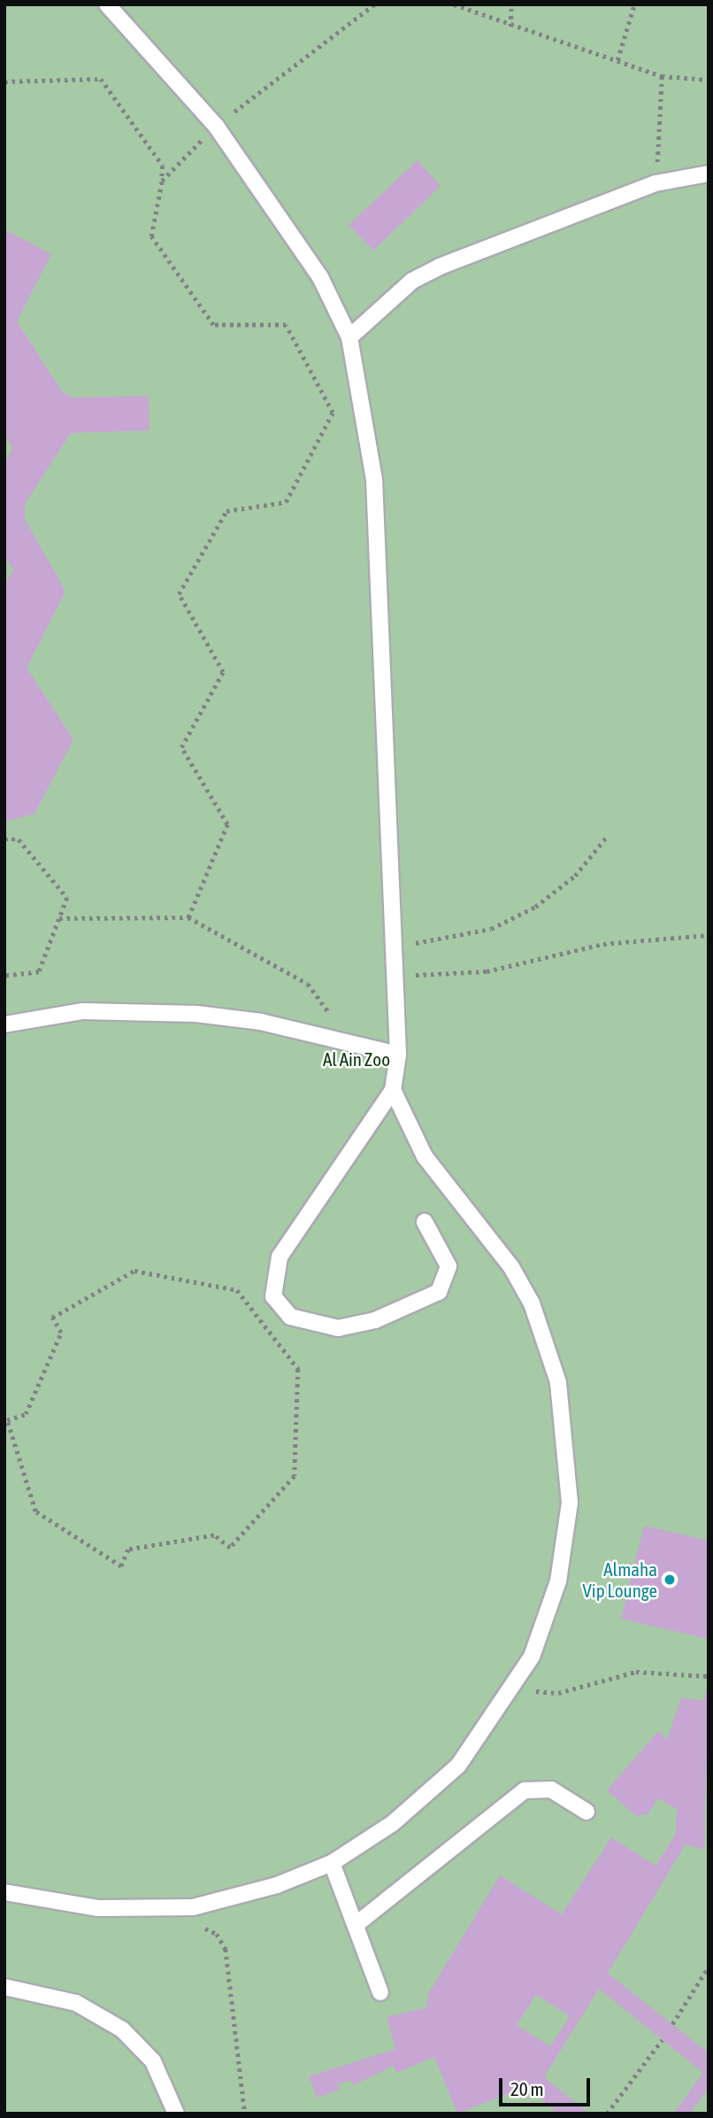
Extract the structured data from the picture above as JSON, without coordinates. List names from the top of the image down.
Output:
{
  "parks": ["Al Ain Zoo"],
  "places": ["Almaha Vip Lounge"],
  "scale_bar": "20 m"
}
